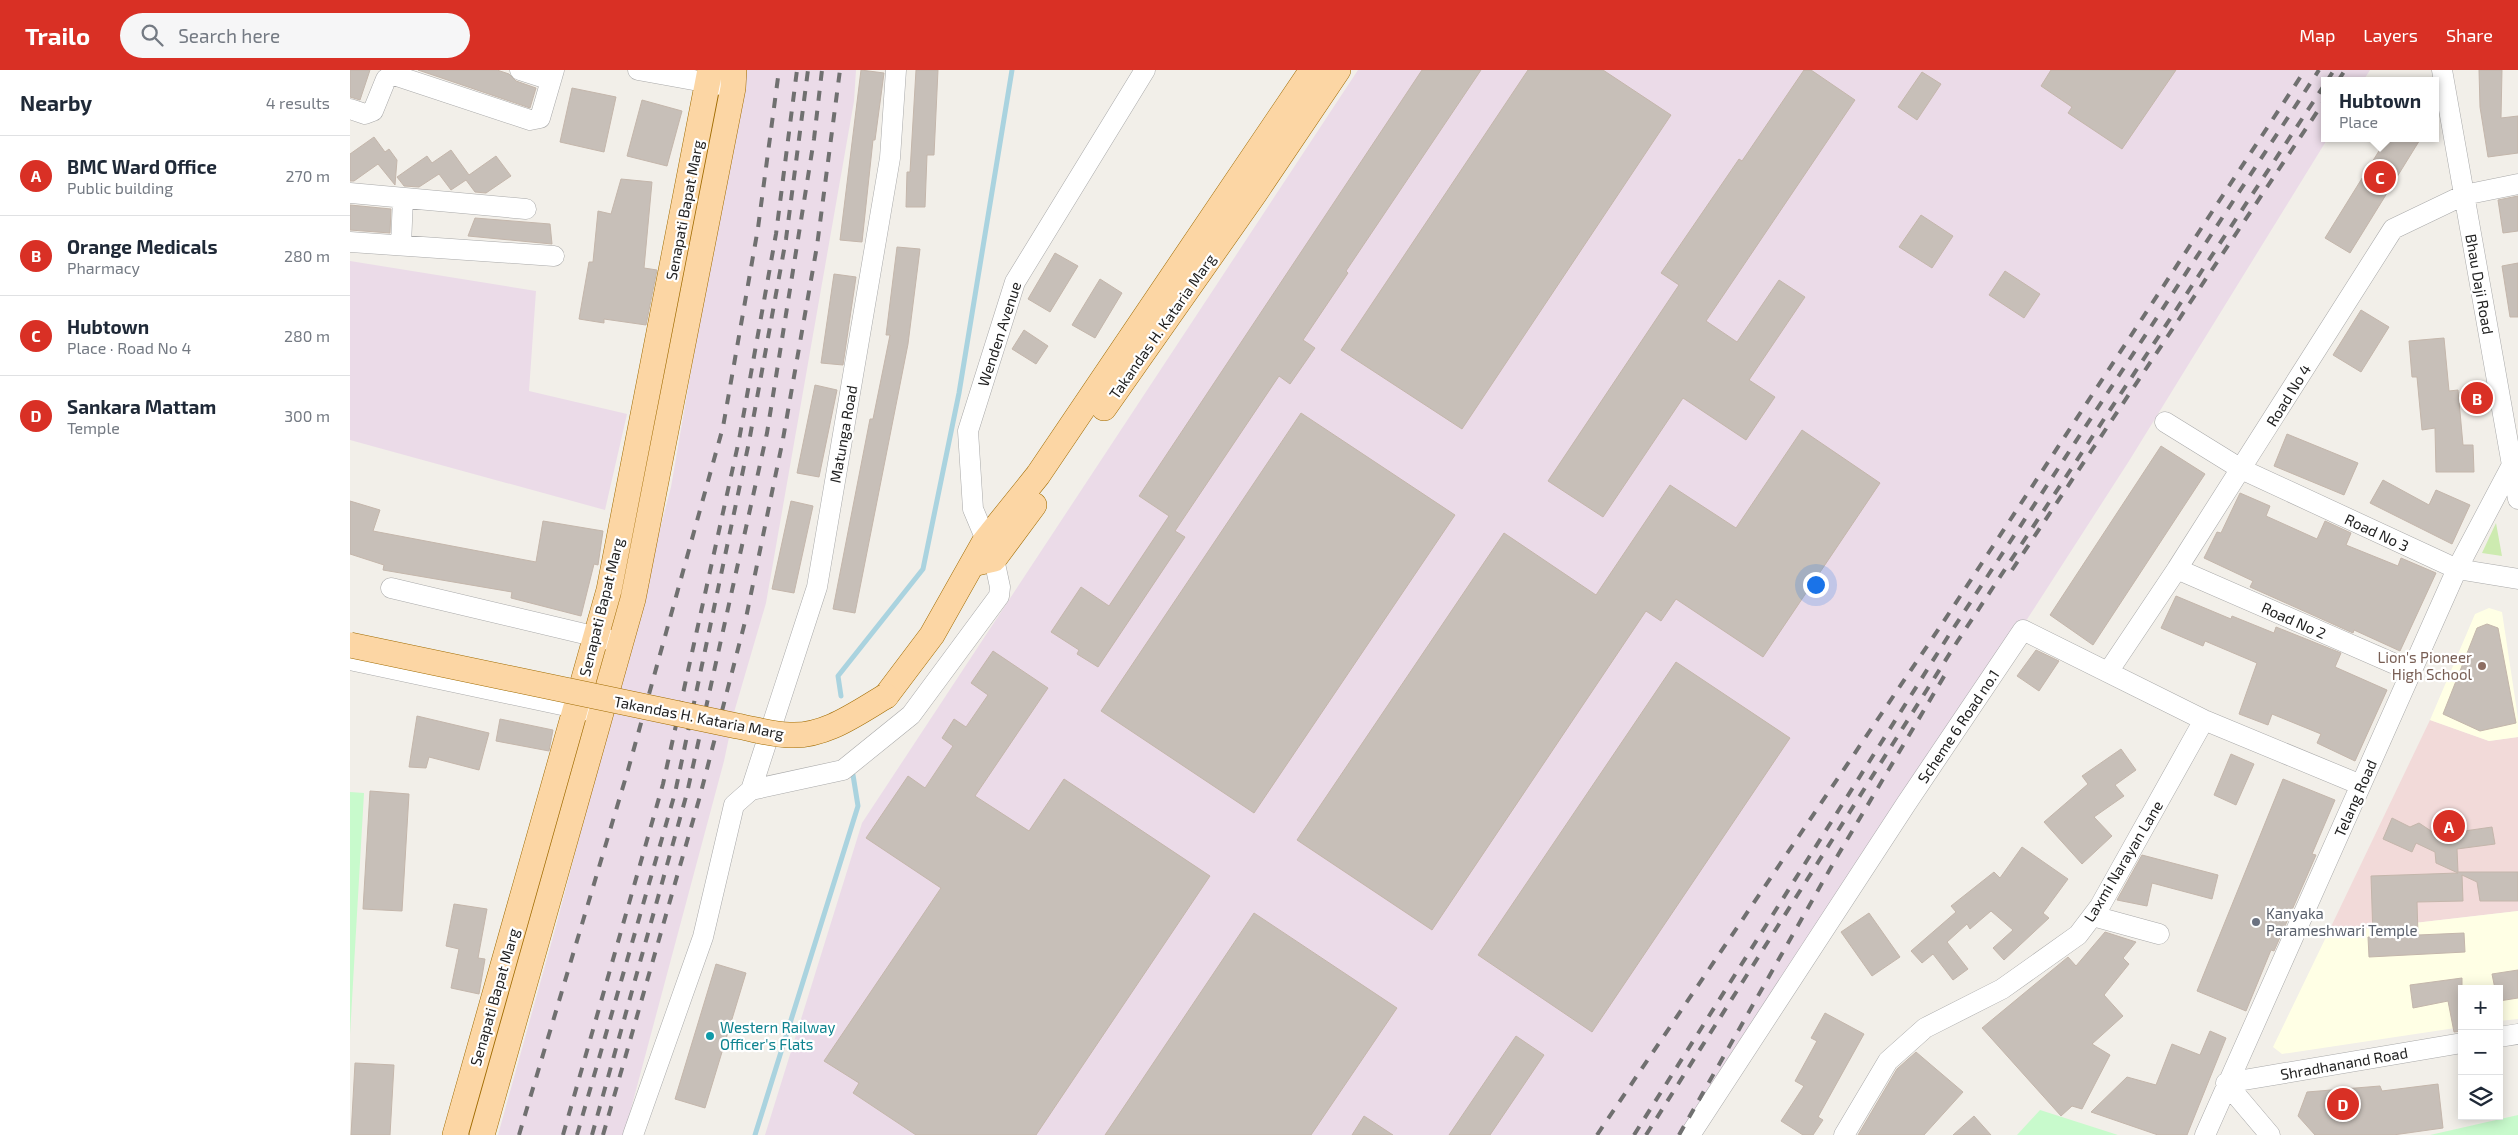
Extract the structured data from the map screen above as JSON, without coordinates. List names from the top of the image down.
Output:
{
  "streets": {
    "main road": ["Senapati Bapat Marg", "Takandas H. Kataria Marg"],
    "street": [
      "Bhau Daji Road",
      "Wenden Avenue",
      "Road No 4",
      "Matunga Road",
      "Road No 3",
      "Road No 2",
      "Scheme 6 Road no.1",
      "Telang Road",
      "Laxmi Narayan Lane",
      "Shradhanand Road"
    ]
  },
  "crossings": [
    ["Bhau Daji Road", "Road No 4"],
    ["Bhau Daji Road", "Telang Road"],
    ["Takandas H. Kataria Marg", "Wenden Avenue"],
    ["Wenden Avenue", "Matunga Road"],
    ["Road No 4", "Road No 3"],
    ["Road No 4", "Road No 2"],
    ["Road No 4", "Scheme 6 Road no.1"],
    ["Road No 3", "Telang Road"],
    ["Road No 2", "Telang Road"],
    ["Scheme 6 Road no.1", "Telang Road"],
    ["Scheme 6 Road no.1", "Laxmi Narayan Lane"],
    ["Telang Road", "Shradhanand Road"]
  ],
  "places": ["Lion's Pioneer High School", "Kanyaka Parameshwari Temple", "Western Railway Officer's Flats"],
  "page": {
    "header": "Trailo",
    "search": "Search here",
    "nav": ["Map", "Layers", "Share"],
    "heading": ["Nearby", "4 results"],
    "popup": ["Hubtown", "Place"],
    "list": [
      {
        "mark": "A",
        "name": "BMC Ward Office",
        "note": "Public building",
        "value": "270 m"
      },
      {
        "mark": "B",
        "name": "Orange Medicals",
        "note": "Pharmacy",
        "value": "280 m"
      },
      {
        "mark": "C",
        "name": "Hubtown",
        "note": "Place · Road No 4",
        "value": "280 m"
      },
      {
        "mark": "D",
        "name": "Sankara Mattam",
        "note": "Temple",
        "value": "300 m"
      }
    ],
    "pins": [
      "C",
      "B",
      "A",
      "D"
    ],
    "map_buttons": ["+", "−"]
  }
}
